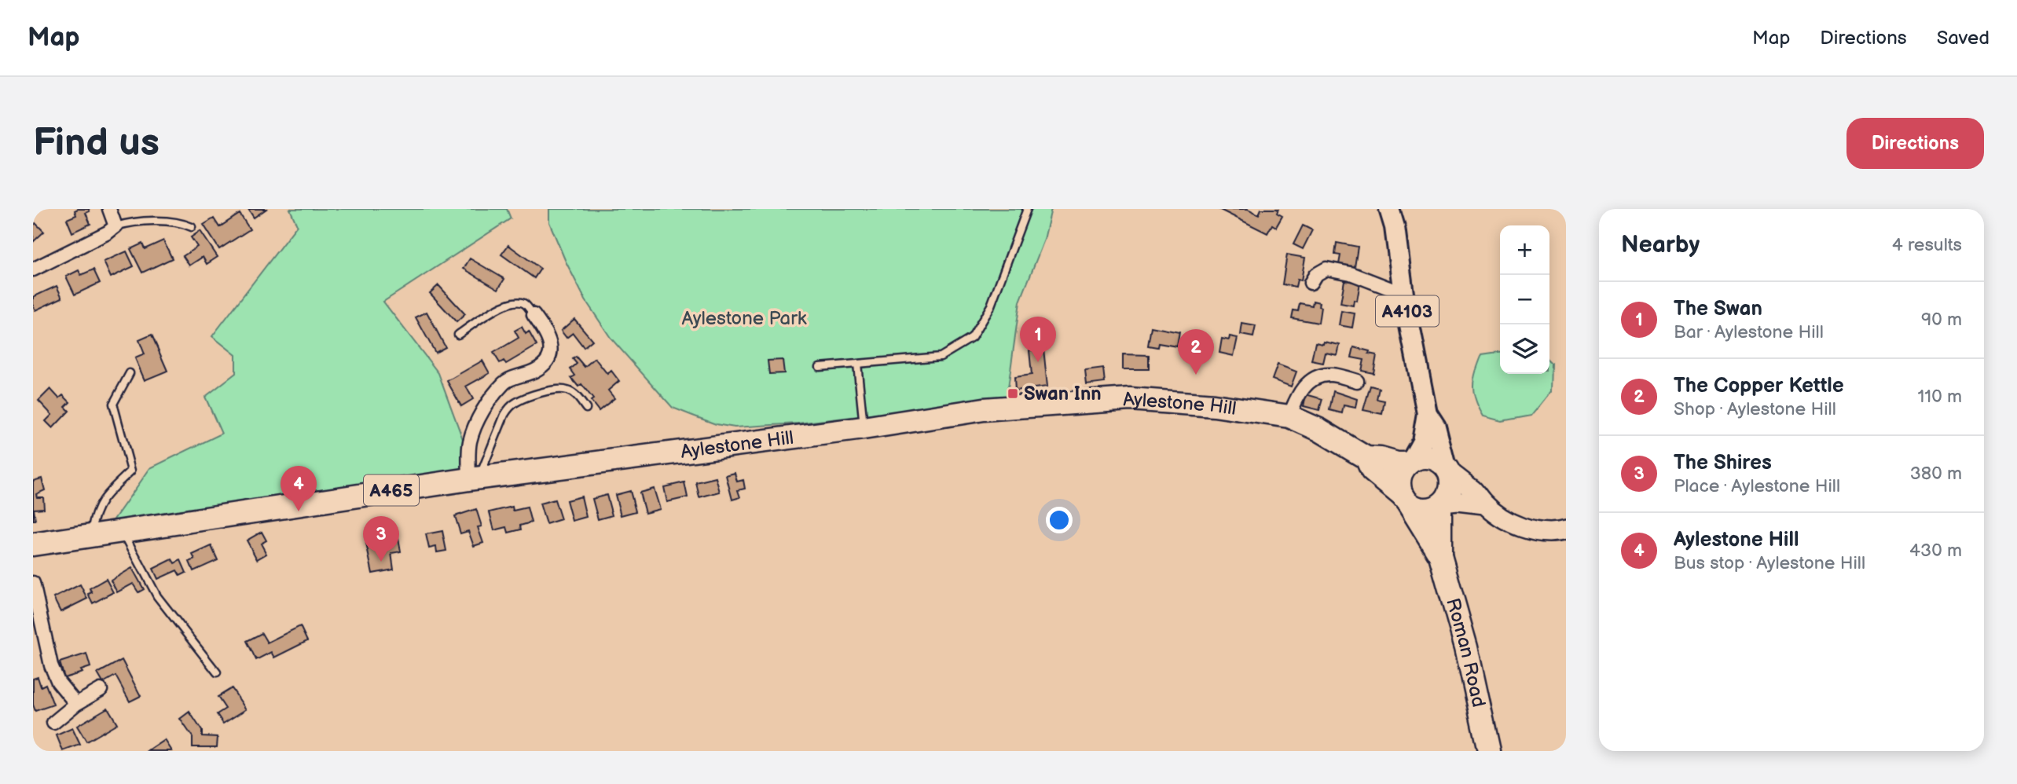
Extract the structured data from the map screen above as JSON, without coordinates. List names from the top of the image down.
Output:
{
  "streets": {
    "highway": [
      "A4103",
      "Aylestone Hill",
      "A465",
      "Roman Road"
    ]
  },
  "crossings": [
    ["A4103", "Aylestone Hill"],
    ["A4103", "Roman Road"],
    ["Aylestone Hill", "Roman Road"]
  ],
  "parks": ["Aylestone Park"],
  "places": {
    "transit": ["Swan Inn"]
  },
  "page": {
    "header": "Map",
    "nav": ["Map", "Directions", "Saved"],
    "buttons": "Directions",
    "title": "Find us",
    "heading": ["Nearby", "4 results"],
    "map_buttons": ["+", "−"],
    "list": [
      {
        "mark": "1",
        "name": "The Swan",
        "note": "Bar · Aylestone Hill",
        "value": "90 m"
      },
      {
        "mark": "2",
        "name": "The Copper Kettle",
        "note": "Shop · Aylestone Hill",
        "value": "110 m"
      },
      {
        "mark": "3",
        "name": "The Shires",
        "note": "Place · Aylestone Hill",
        "value": "380 m"
      },
      {
        "mark": "4",
        "name": "Aylestone Hill",
        "note": "Bus stop · Aylestone Hill",
        "value": "430 m"
      }
    ],
    "pins": [
      "1",
      "2",
      "4",
      "3"
    ]
  }
}
